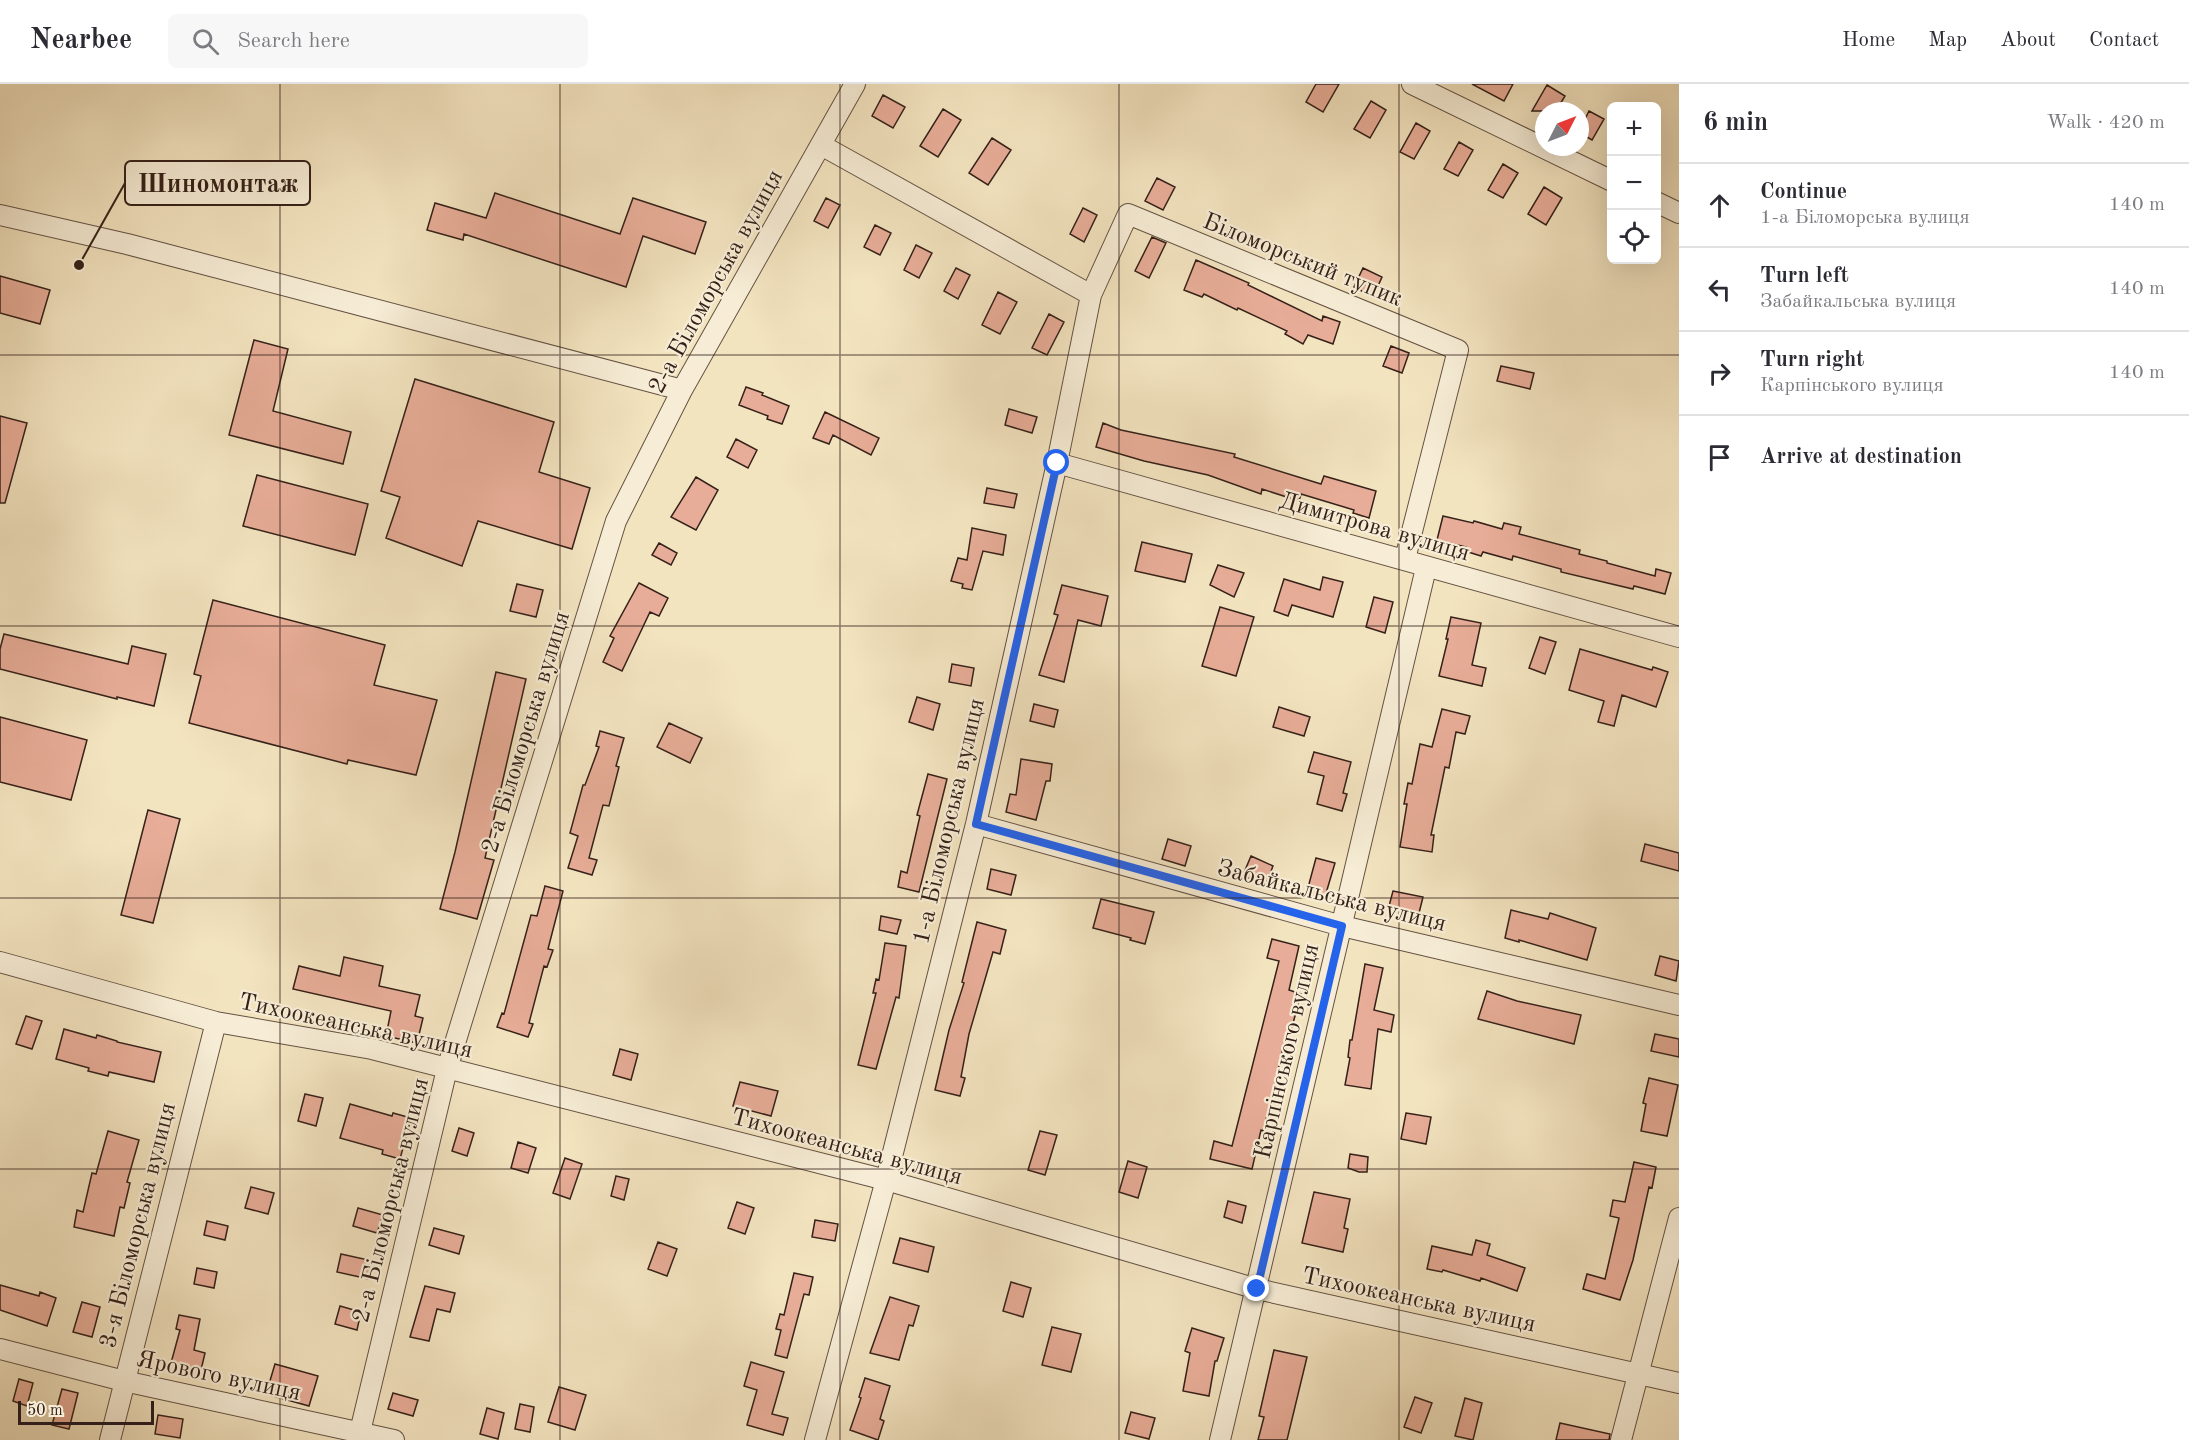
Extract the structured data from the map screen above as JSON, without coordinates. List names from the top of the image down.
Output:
{
  "streets": {
    "street": [
      "Біломорський тупик",
      "2-а Біломорська вулиця",
      "Димитрова вулиця",
      "1-а Біломорська вулиця",
      "Забайкальська вулиця",
      "Тихоокеанська вулиця",
      "Карпінського вулиця",
      "3-я Біломорська вулиця",
      "Ярового вулиця"
    ]
  },
  "crossings": [
    ["Біломорський тупик", "Димитрова вулиця"],
    ["Біломорський тупик", "1-а Біломорська вулиця"],
    ["2-а Біломорська вулиця", "Тихоокеанська вулиця"],
    ["2-а Біломорська вулиця", "Ярового вулиця"],
    ["Димитрова вулиця", "1-а Біломорська вулиця"],
    ["Димитрова вулиця", "Карпінського вулиця"],
    ["1-а Біломорська вулиця", "Забайкальська вулиця"],
    ["1-а Біломорська вулиця", "Тихоокеанська вулиця"],
    ["Забайкальська вулиця", "Карпінського вулиця"],
    ["Тихоокеанська вулиця", "Карпінського вулиця"],
    ["Тихоокеанська вулиця", "3-я Біломорська вулиця"],
    ["3-я Біломорська вулиця", "Ярового вулиця"]
  ],
  "places": ["Шиномонтаж"],
  "scale_bar": "50 m",
  "north": "top right",
  "page": {
    "header": "Nearbee",
    "search": "Search here",
    "nav": [
      "Home",
      "Map",
      "About",
      "Contact"
    ],
    "heading": ["6 min", "Walk · 420 m"],
    "map_buttons": ["+", "−"],
    "list": [
      ["Continue", "1-а Біломорська вулиця", "140 m"],
      ["Turn left", "Забайкальська вулиця", "140 m"],
      ["Turn right", "Карпінського вулиця", "140 m"],
      "Arrive at destination"
    ],
    "scale": "50 m"
  }
}
